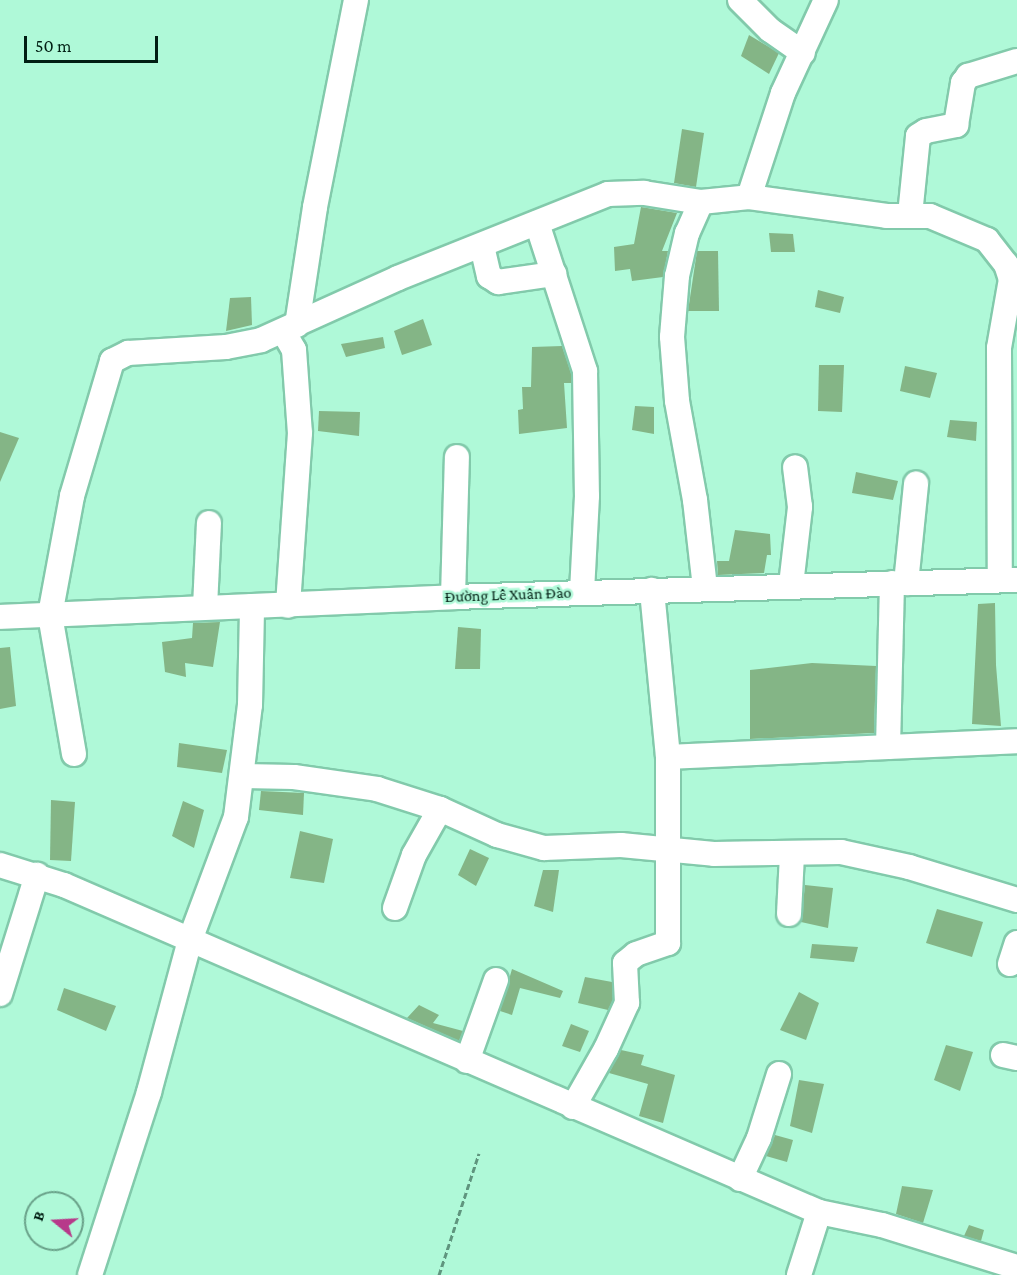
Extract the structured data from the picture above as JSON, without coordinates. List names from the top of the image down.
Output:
{
  "streets": {
    "street": ["Đường Lê Xuân Đào"]
  },
  "scale_bar": "50 m",
  "north": "left"
}
